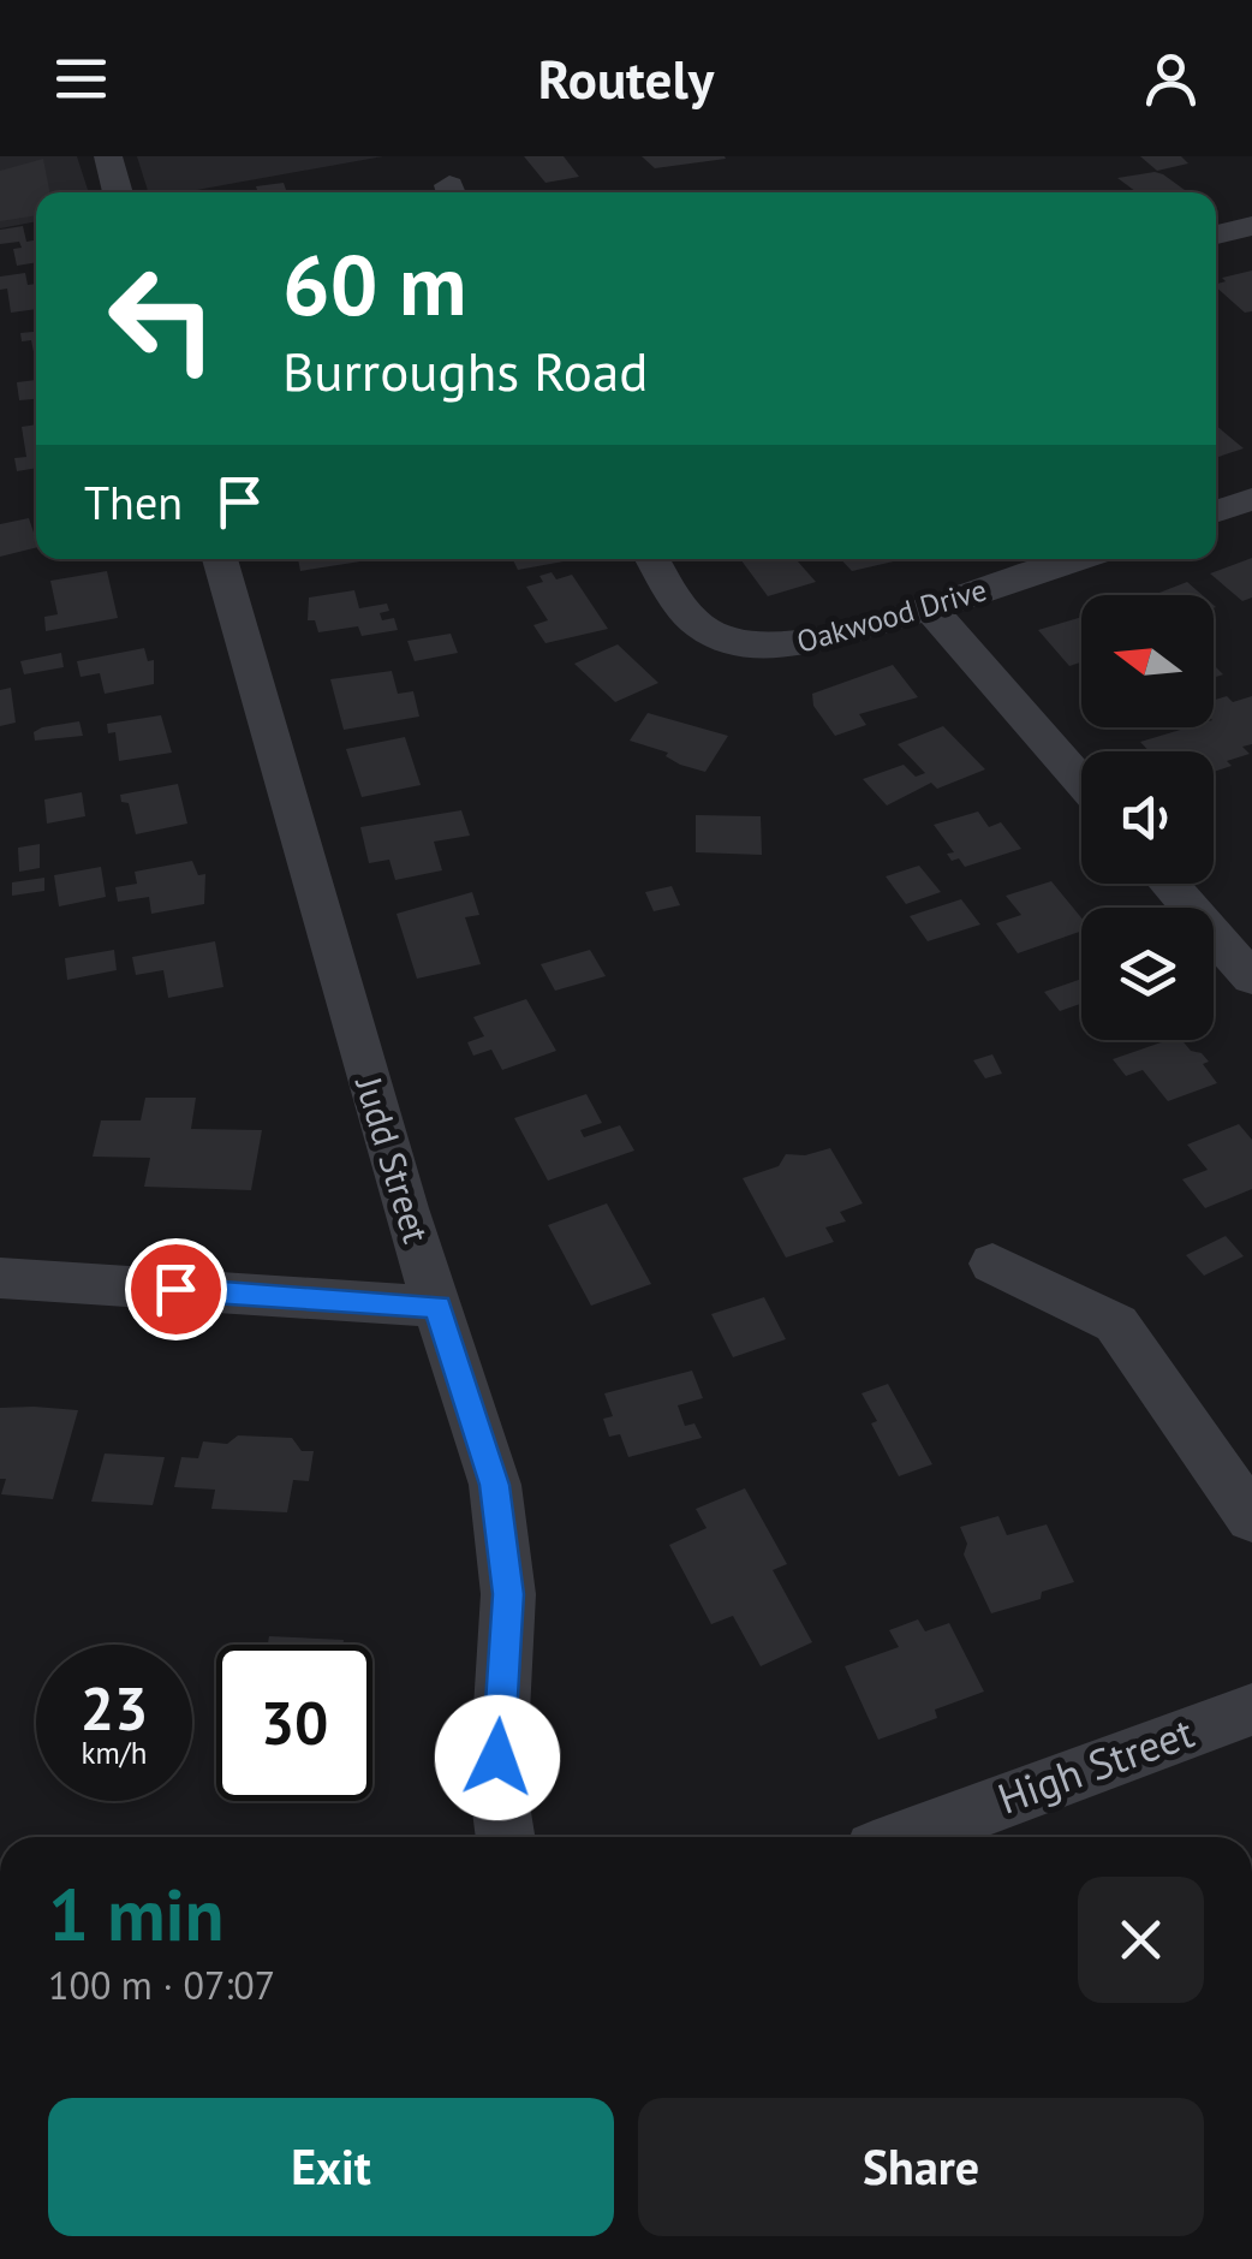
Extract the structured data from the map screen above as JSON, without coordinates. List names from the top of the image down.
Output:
{
  "streets": {
    "street": ["Oakwood Drive", "Judd Street", "High Street"]
  },
  "north": "left",
  "page": {
    "header": "Routely",
    "turn": ["60 m", "Burroughs Road"],
    "then": "Then",
    "speed": "23 km/h",
    "limit": "30",
    "heading": ["1 min", "100 m · 07:07"],
    "buttons": ["Exit", "Share"]
  }
}
